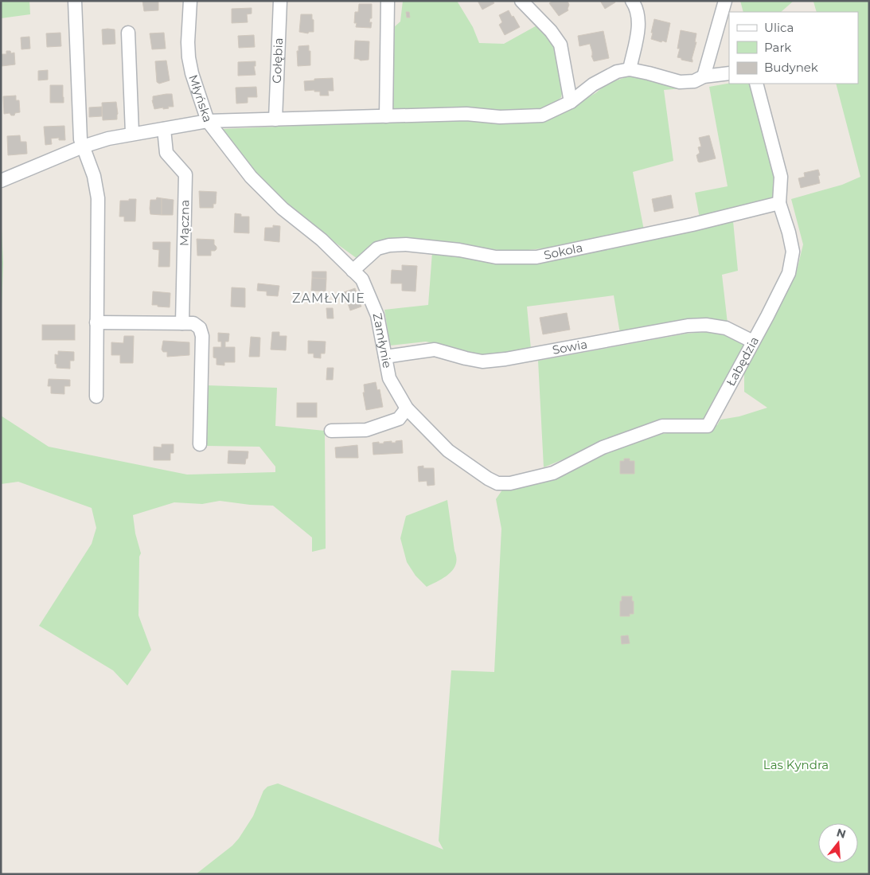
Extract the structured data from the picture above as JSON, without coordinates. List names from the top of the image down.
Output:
{
  "streets": {
    "street": [
      "Gołębia",
      "Młyńska",
      "Mączna",
      "Sokola",
      "Zamłynie",
      "Sowia",
      "Łabędzia"
    ]
  },
  "crossings": [
    ["Młyńska", "Mączna"],
    ["Młyńska", "Zamłynie"],
    ["Sokola", "Zamłynie"],
    ["Sokola", "Łabędzia"],
    ["Zamłynie", "Sowia"],
    ["Zamłynie", "Łabędzia"],
    ["Sowia", "Łabędzia"]
  ],
  "districts": ["ZAMŁYNIE"],
  "parks": ["Las Kyndra"],
  "legend": ["Ulica", "Park", "Budynek"],
  "north": "top"
}
